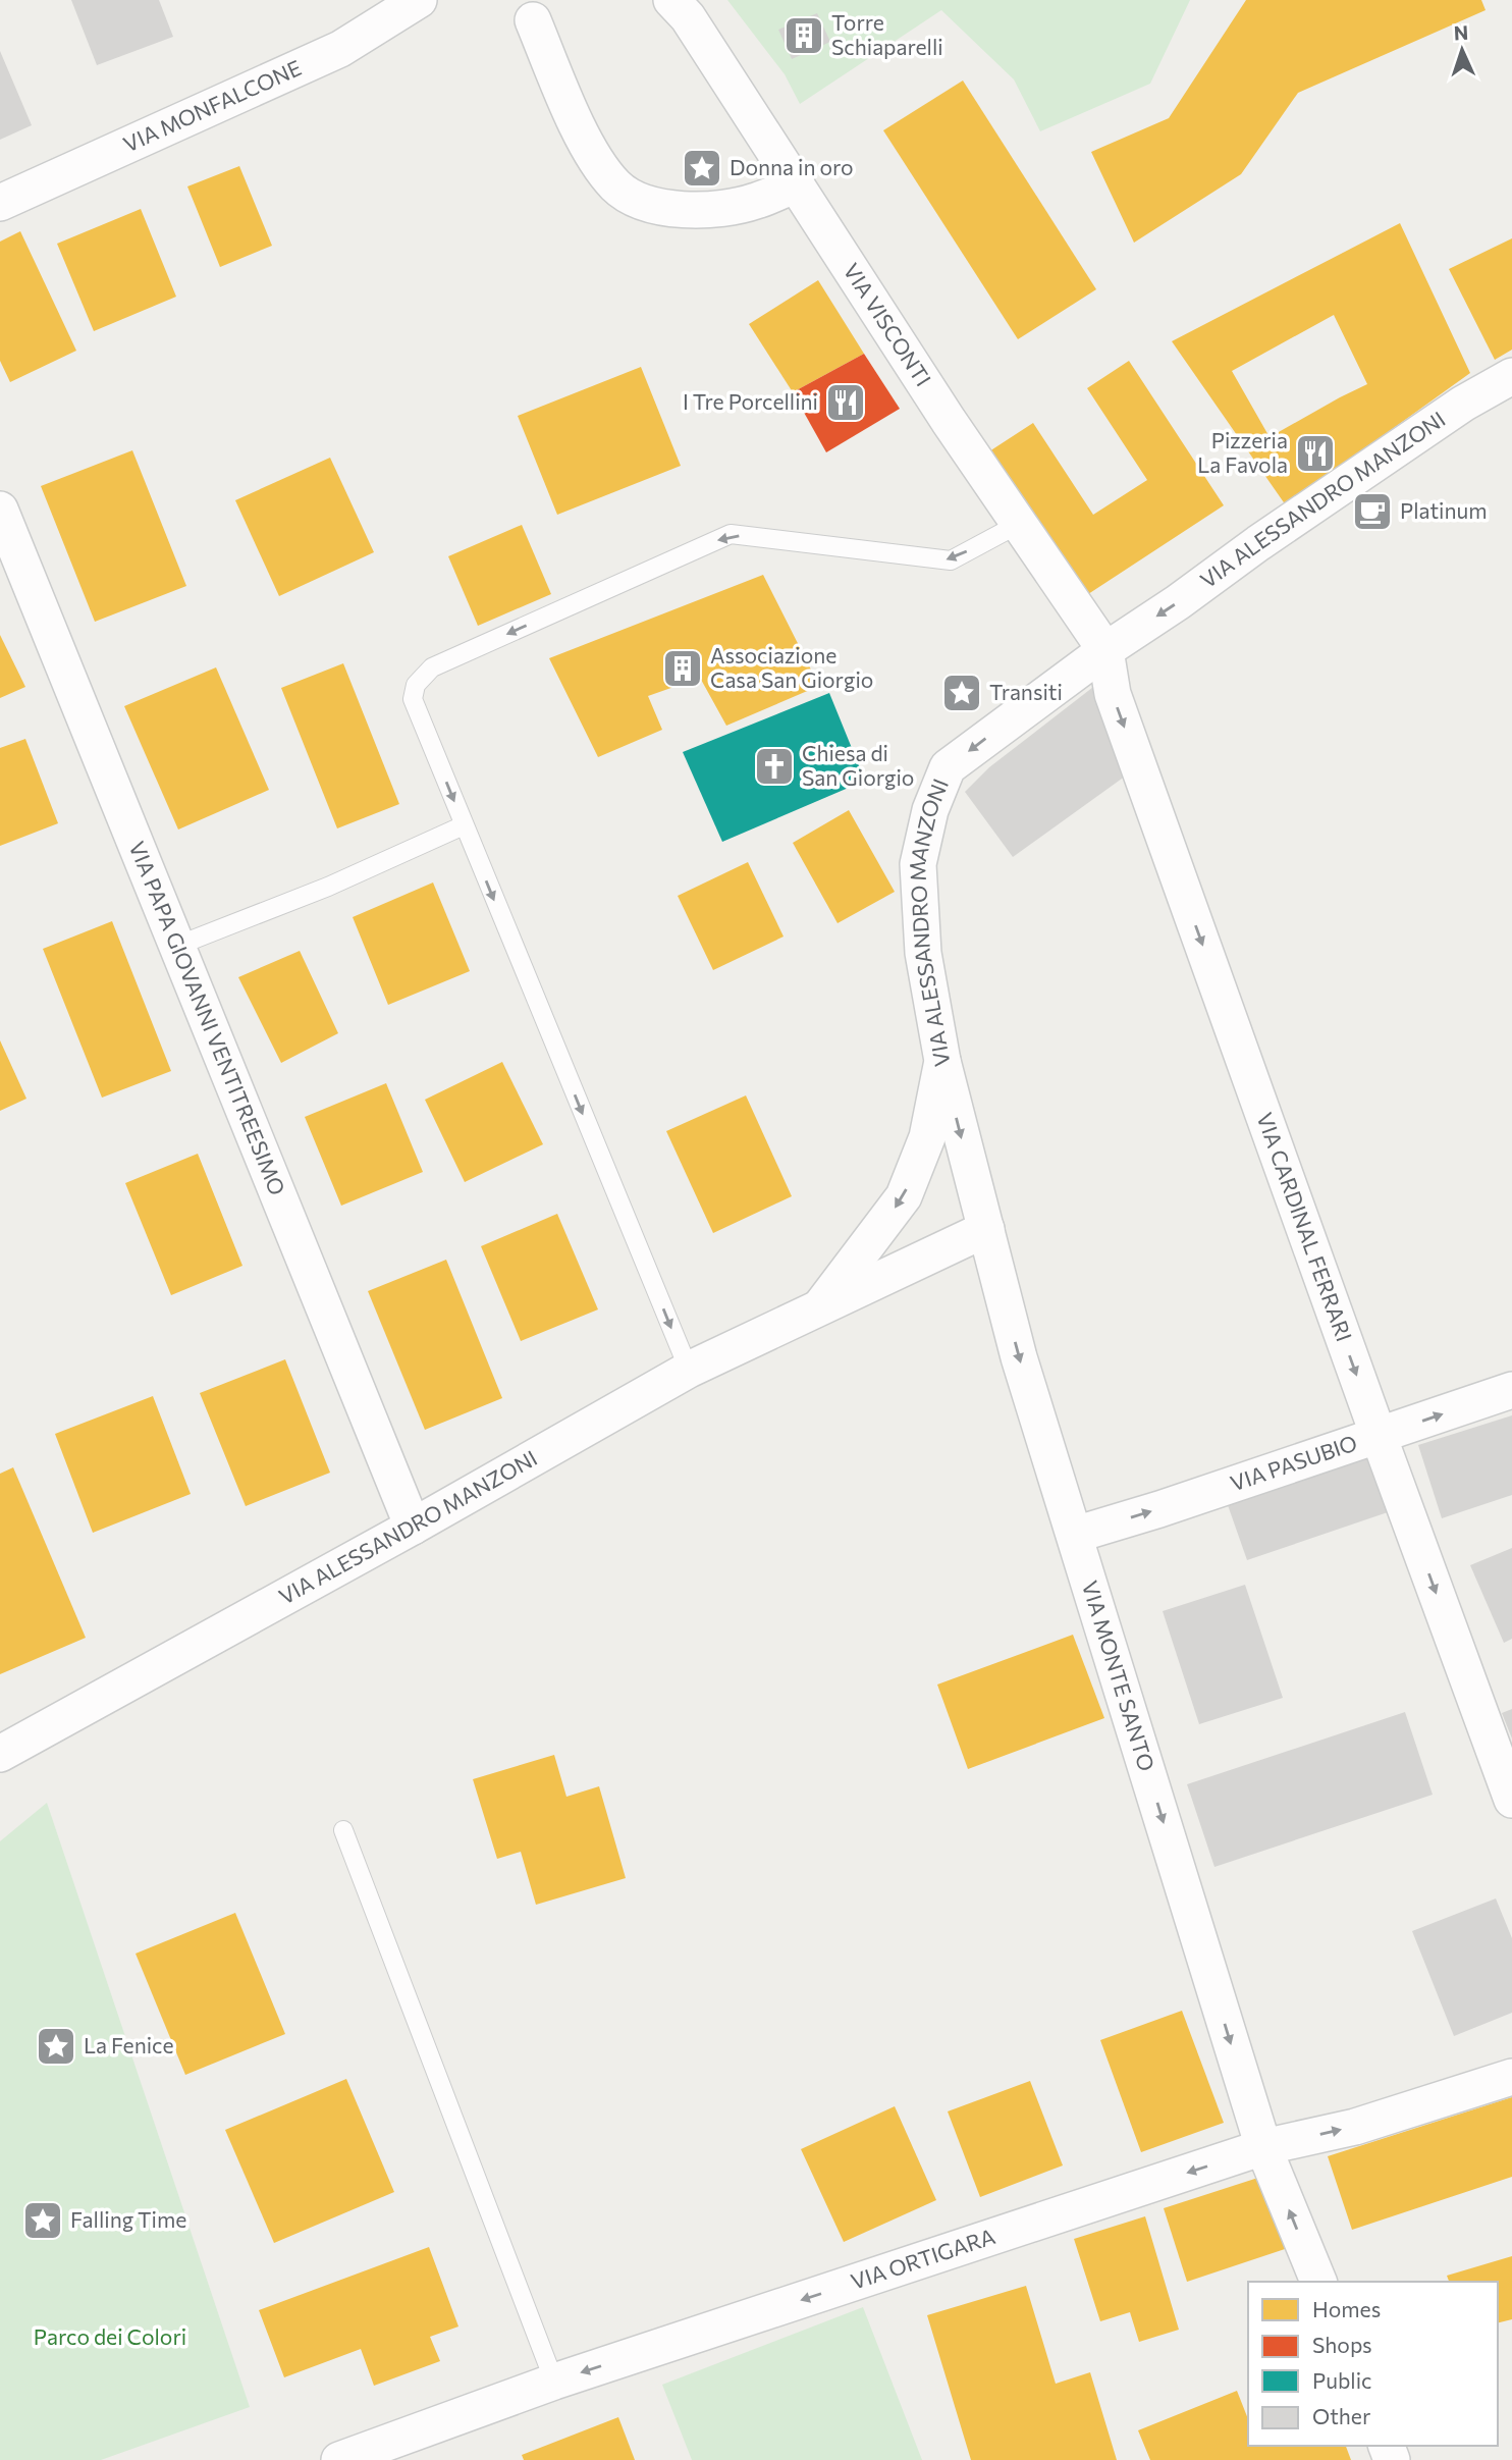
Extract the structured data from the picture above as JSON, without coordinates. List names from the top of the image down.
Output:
{
  "streets": {
    "street": [
      "VIA MONFALCONE",
      "VIA VISCONTI",
      "VIA ALESSANDRO MANZONI",
      "VIA PAPA GIOVANNI VENTITREESIMO",
      "VIA CARDINAL FERRARI",
      "VIA PASUBIO",
      "VIA MONTE SANTO",
      "VIA ORTIGARA"
    ]
  },
  "crossings": [
    ["VIA VISCONTI", "VIA ALESSANDRO MANZONI"],
    ["VIA VISCONTI", "VIA CARDINAL FERRARI"],
    ["VIA ALESSANDRO MANZONI", "VIA PAPA GIOVANNI VENTITREESIMO"],
    ["VIA ALESSANDRO MANZONI", "VIA CARDINAL FERRARI"],
    ["VIA ALESSANDRO MANZONI", "VIA MONTE SANTO"],
    ["VIA CARDINAL FERRARI", "VIA PASUBIO"],
    ["VIA PASUBIO", "VIA MONTE SANTO"],
    ["VIA MONTE SANTO", "VIA ORTIGARA"]
  ],
  "one_way": ["VIA ALESSANDRO MANZONI", "VIA CARDINAL FERRARI", "VIA PASUBIO"],
  "parks": ["Parco dei Colori"],
  "places": {
    "building": ["Torre Schiaparelli", "Associazione Casa San Giorgio"],
    "place": [
      "Donna in oro",
      "Transiti",
      "La Fenice",
      "Falling Time"
    ],
    "restaurant": ["I Tre Porcellini", "Pizzeria La Favola"],
    "cafe": ["Platinum"],
    "church": ["Chiesa di San Giorgio"]
  },
  "legend": [
    "Homes",
    "Shops",
    "Public",
    "Other"
  ],
  "north": "top"
}
